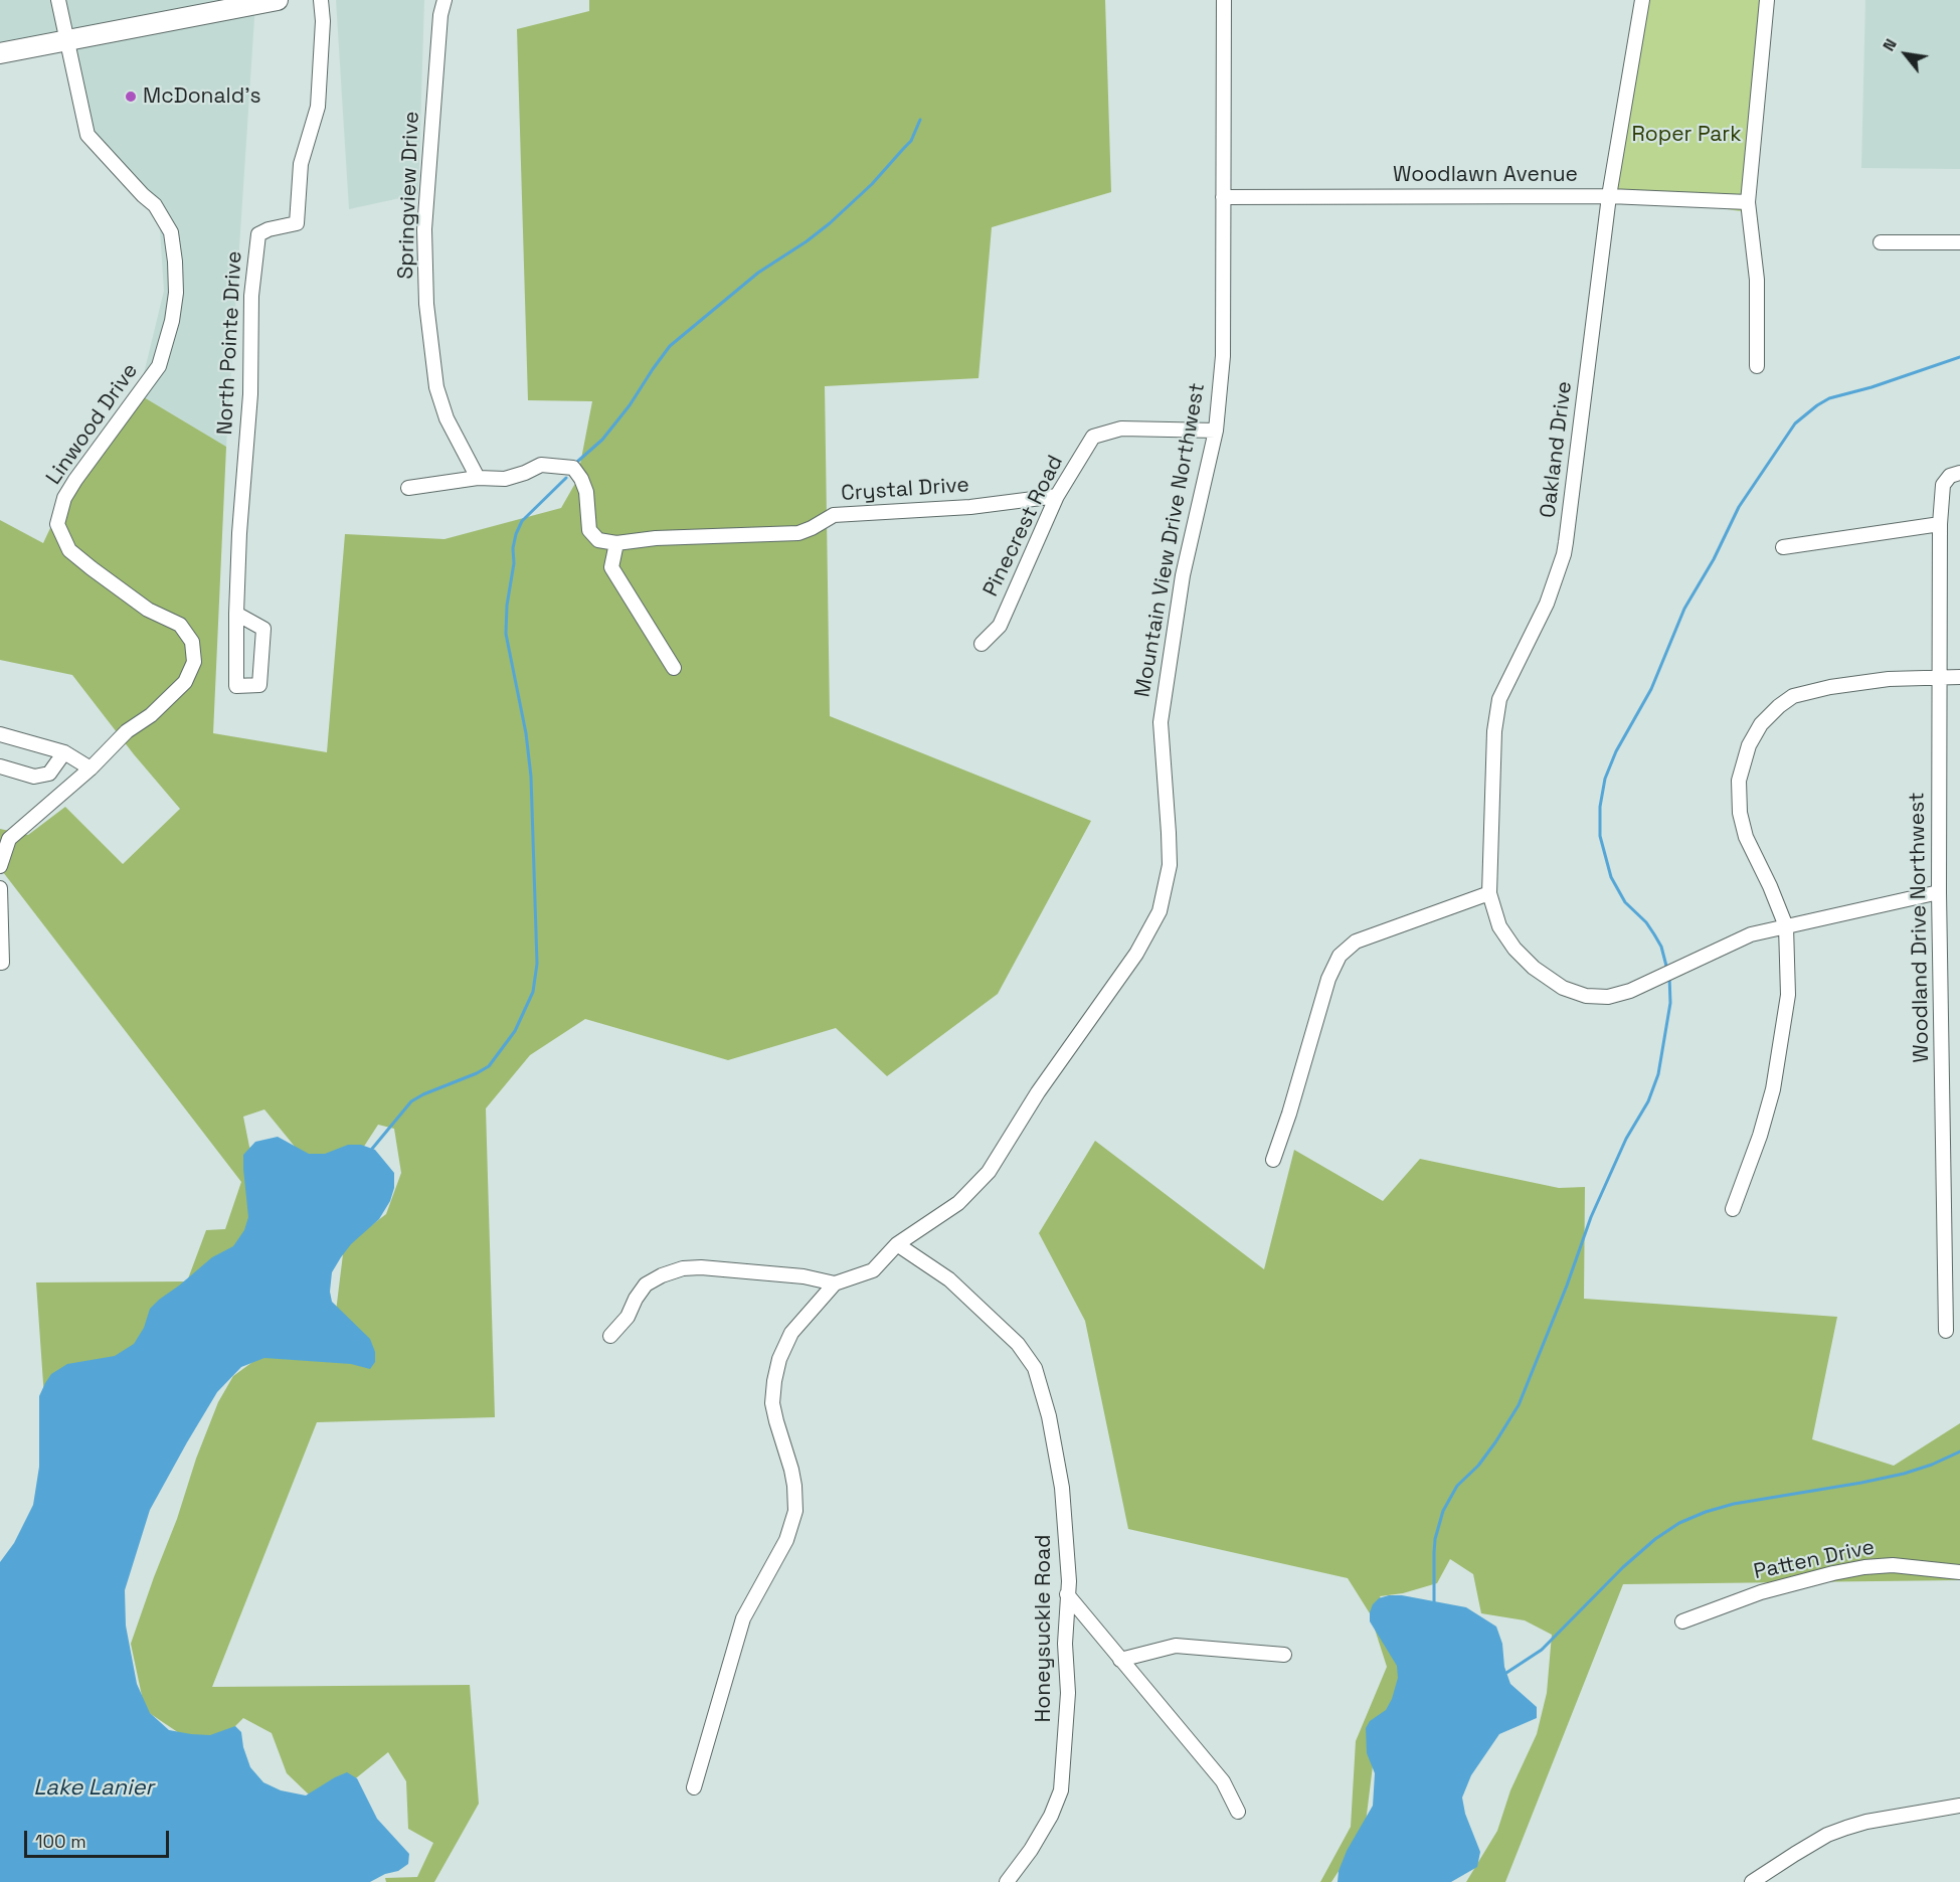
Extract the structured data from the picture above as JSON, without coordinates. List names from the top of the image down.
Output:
{
  "streets": {
    "street": [
      "Woodlawn Avenue",
      "Springview Drive",
      "North Pointe Drive",
      "Linwood Drive",
      "Oakland Drive",
      "Crystal Drive",
      "Pinecrest Road",
      "Mountain View Drive Northwest",
      "Woodland Drive Northwest",
      "Patten Drive",
      "Honeysuckle Road"
    ]
  },
  "crossings": [
    ["Woodlawn Avenue", "Oakland Drive"],
    ["Woodlawn Avenue", "Mountain View Drive Northwest"],
    ["Oakland Drive", "Woodland Drive Northwest"],
    ["Crystal Drive", "Pinecrest Road"],
    ["Pinecrest Road", "Mountain View Drive Northwest"],
    ["Mountain View Drive Northwest", "Honeysuckle Road"]
  ],
  "water": ["Lake Lanier"],
  "parks": ["Roper Park"],
  "places": ["McDonald's"],
  "scale_bar": "100 m",
  "north": "top left"
}
